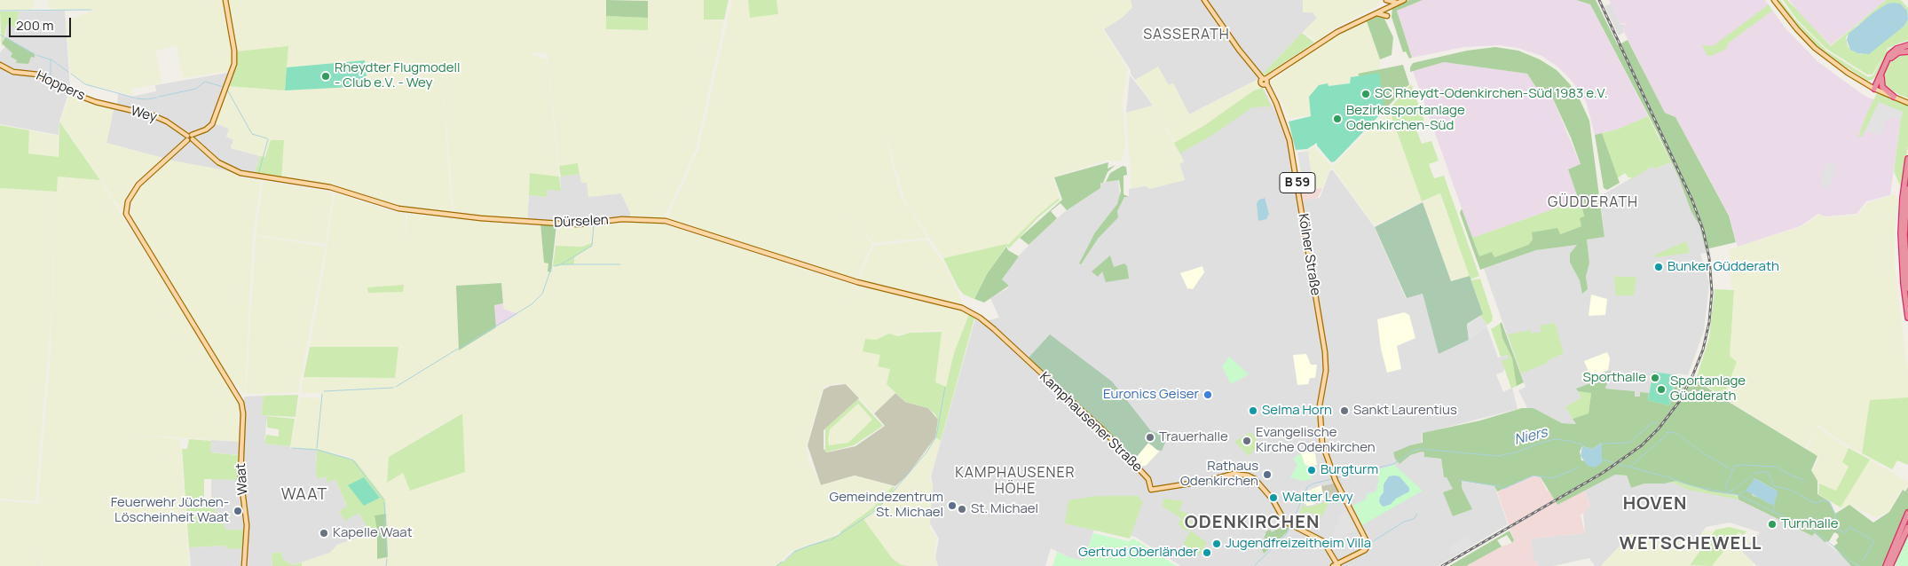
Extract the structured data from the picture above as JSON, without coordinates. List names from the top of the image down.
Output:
{
  "streets": {
    "main road": [
      "Hoppers",
      "Wey",
      "B 59",
      "Dürselen",
      "Kölner Straße",
      "Kamphausener Straße",
      "Waat"
    ]
  },
  "crossings": [
    ["Hoppers", "Wey"],
    ["Wey", "Dürselen"],
    ["Wey", "Waat"],
    ["Dürselen", "Kamphausener Straße"],
    ["Kölner Straße", "Kamphausener Straße"]
  ],
  "districts": [
    "SASSERATH",
    "GÜDDERATH",
    "KAMPHAUSENER HÖHE",
    "WAAT",
    "HOVEN",
    "ODENKIRCHEN",
    "WETSCHEWELL"
  ],
  "water": ["Niers"],
  "places": [
    "Rheydter Flugmodell - Club e.V. - Wey",
    "SC Rheydt-Odenkirchen-Süd 1983 e.V.",
    "Bezirkssportanlage Odenkirchen-Süd",
    "Bunker Güdderath",
    "Sporthalle",
    "Sportanlage Güdderath",
    "Euronics Geiser",
    "Selma Horn",
    "Sankt Laurentius",
    "Trauerhalle",
    "Evangelische Kirche Odenkirchen",
    "Burgturm",
    "Rathaus Odenkirchen",
    "Walter Levy",
    "Gemeindezentrum St. Michael",
    "St. Michael",
    "Feuerwehr Jüchen- Löscheinheit Waat",
    "Turnhalle",
    "Kapelle Waat",
    "Jugendfreizeitheim Villa",
    "Gertrud Oberländer"
  ],
  "scale_bar": "200 m"
}
